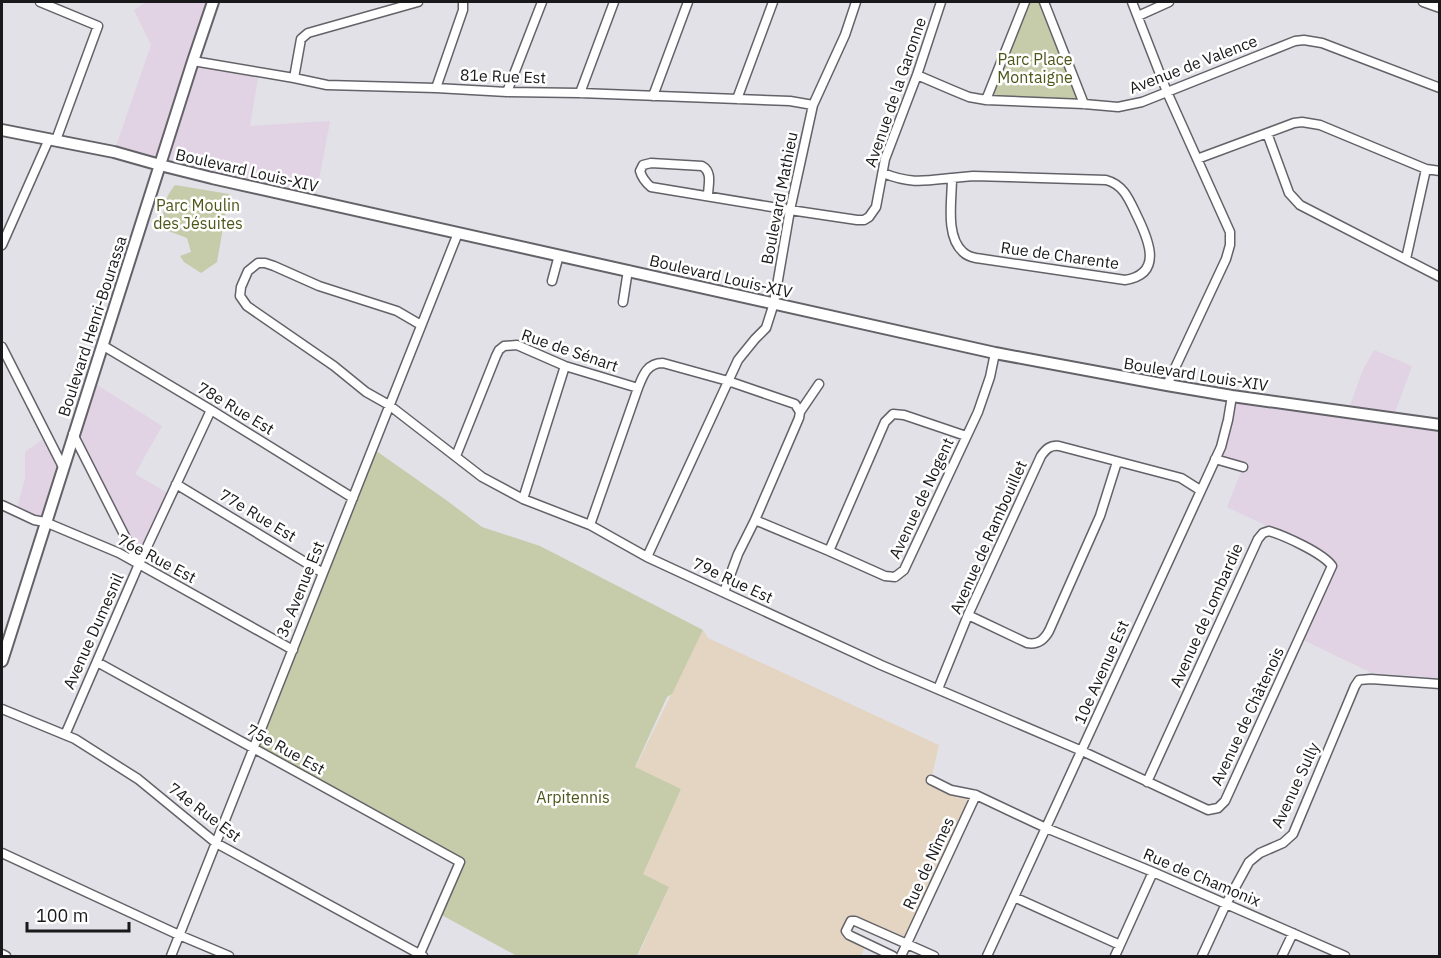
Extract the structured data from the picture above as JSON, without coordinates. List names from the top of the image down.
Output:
{
  "streets": {
    "main road": ["Boulevard Louis-XIV", "Boulevard Henri-Bourassa"],
    "street": [
      "Avenue de Valence",
      "81e Rue Est",
      "Avenue de la Garonne",
      "Boulevard Mathieu",
      "Rue de Charente",
      "Rue de Sénart",
      "78e Rue Est",
      "Avenue de Nogent",
      "77e Rue Est",
      "Avenue de Rambouillet",
      "76e Rue Est",
      "79e Rue Est",
      "3e Avenue Est",
      "Avenue de Lombardie",
      "Avenue Dumesnil",
      "10e Avenue Est",
      "Avenue de Châtenois",
      "75e Rue Est",
      "Avenue Sully",
      "74e Rue Est",
      "Rue de Nîmes",
      "Rue de Chamonix"
    ]
  },
  "crossings": [
    ["Avenue de Valence", "Avenue de la Garonne"],
    ["81e Rue Est", "Boulevard Mathieu"],
    ["81e Rue Est", "Boulevard Henri-Bourassa"],
    ["Avenue de la Garonne", "Boulevard Mathieu"],
    ["Avenue de la Garonne", "Rue de Charente"],
    ["Boulevard Louis-XIV", "Boulevard Mathieu"],
    ["Boulevard Louis-XIV", "Boulevard Henri-Bourassa"],
    ["Boulevard Louis-XIV", "Avenue de Nogent"],
    ["Boulevard Louis-XIV", "3e Avenue Est"],
    ["Boulevard Louis-XIV", "10e Avenue Est"],
    ["Boulevard Mathieu", "79e Rue Est"],
    ["Boulevard Henri-Bourassa", "78e Rue Est"],
    ["Boulevard Henri-Bourassa", "76e Rue Est"],
    ["Rue de Sénart", "79e Rue Est"],
    ["78e Rue Est", "3e Avenue Est"],
    ["78e Rue Est", "Avenue Dumesnil"],
    ["77e Rue Est", "3e Avenue Est"],
    ["77e Rue Est", "Avenue Dumesnil"],
    ["Avenue de Rambouillet", "79e Rue Est"],
    ["Avenue de Rambouillet", "10e Avenue Est"],
    ["76e Rue Est", "3e Avenue Est"],
    ["76e Rue Est", "Avenue Dumesnil"],
    ["79e Rue Est", "3e Avenue Est"],
    ["79e Rue Est", "10e Avenue Est"],
    ["79e Rue Est", "Avenue de Châtenois"],
    ["3e Avenue Est", "75e Rue Est"],
    ["3e Avenue Est", "74e Rue Est"],
    ["Avenue de Lombardie", "Avenue de Châtenois"],
    ["Avenue Dumesnil", "75e Rue Est"],
    ["Avenue Dumesnil", "74e Rue Est"],
    ["10e Avenue Est", "Avenue de Châtenois"],
    ["10e Avenue Est", "Rue de Chamonix"],
    ["75e Rue Est", "74e Rue Est"],
    ["Avenue Sully", "Rue de Chamonix"]
  ],
  "parks": ["Parc Place Montaigne", "Parc Moulin des Jésuites", "Arpitennis"],
  "scale_bar": "100 m"
}
